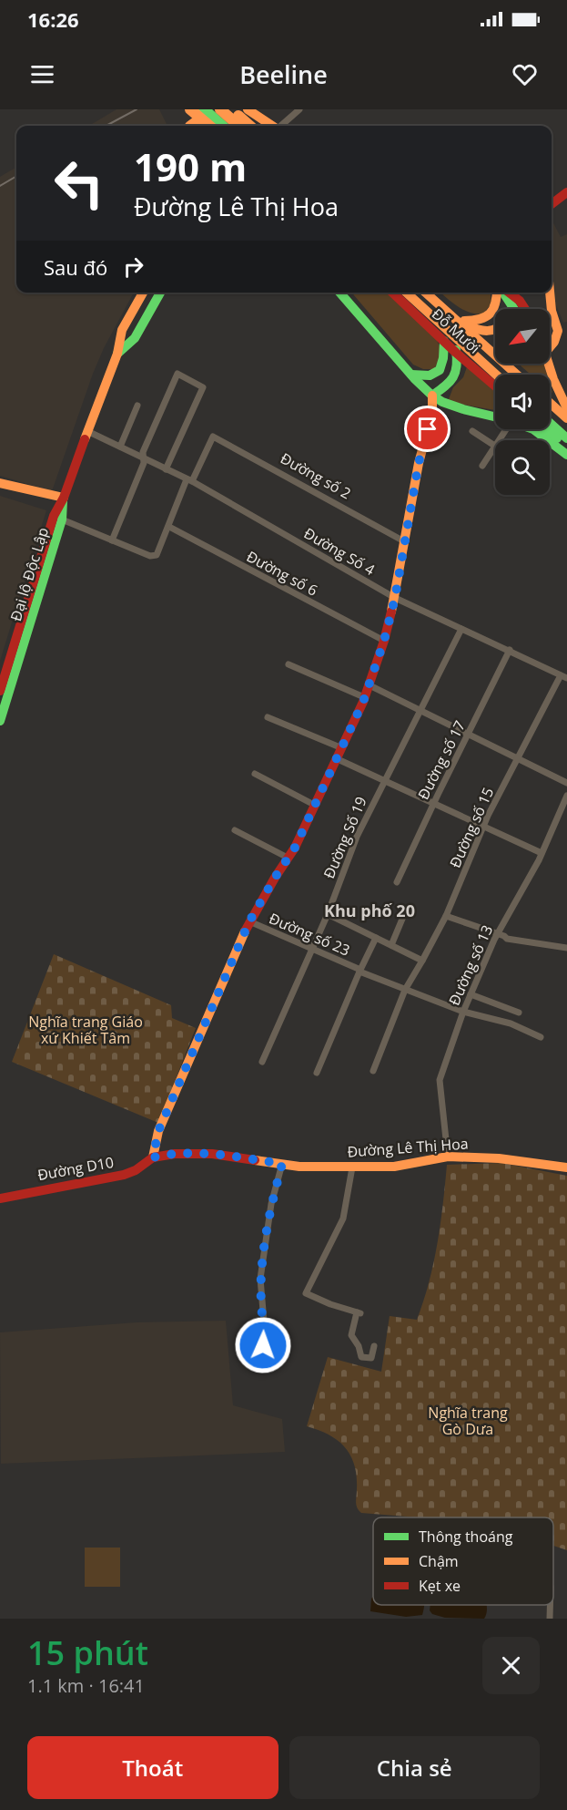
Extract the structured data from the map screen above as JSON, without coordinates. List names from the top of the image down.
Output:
{
  "streets": {
    "main road": [
      "Đỗ Mười",
      "Đại lộ Độc Lập",
      "Đường Lê Thị Hoa",
      "Đường D10"
    ],
    "street": [
      "Đường số 2",
      "Đường Số 4",
      "Đường số 6",
      "Đường số 17",
      "Đường số 15",
      "Đường Số 19",
      "Đường số 23",
      "Đường số 13"
    ]
  },
  "crossings": [
    ["Đường số 2", "Đường Số 4"],
    ["Đường Số 4", "Đại lộ Độc Lập"],
    ["Đường Số 4", "Đường số 17"],
    ["Đường Số 4", "Đường số 15"],
    ["Đường Số 4", "Đường Số 19"],
    ["Đường số 15", "Đường số 23"],
    ["Đường Số 19", "Đường số 23"],
    ["Đường số 23", "Đường số 13"],
    ["Đường số 13", "Đường Lê Thị Hoa"],
    ["Đường Lê Thị Hoa", "Đường D10"]
  ],
  "districts": ["Khu phố 20"],
  "parks": ["Nghĩa trang Giáo xứ Khiết Tâm", "Nghĩa trang Gò Dưa"],
  "legend": ["Thông thoáng", "Chậm", "Kẹt xe"],
  "north": "bottom left",
  "page": {
    "status": "16:26",
    "header": "Beeline",
    "turn": ["190 m", "Đường Lê Thị Hoa"],
    "then": "Sau đó",
    "heading": ["15 phút", "1.1 km · 16:41"],
    "buttons": ["Thoát", "Chia sẻ"]
  }
}
